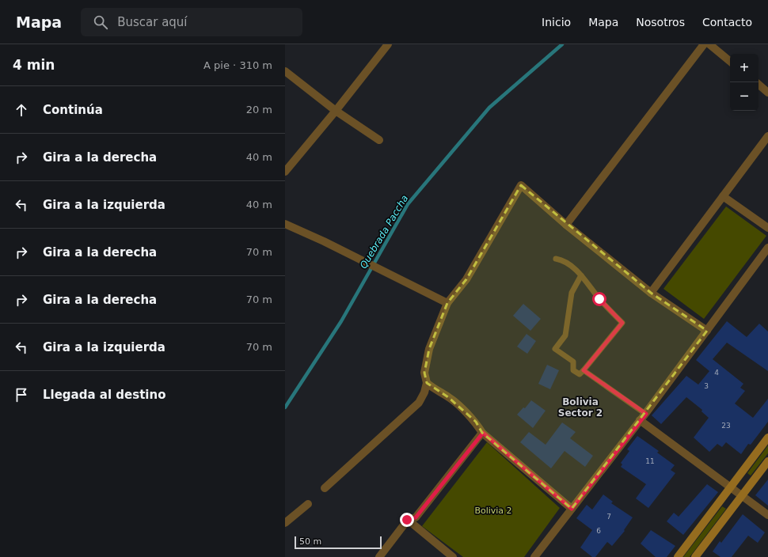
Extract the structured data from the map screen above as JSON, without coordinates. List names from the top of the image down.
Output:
{
  "districts": ["Bolivia Sector 2"],
  "water": ["Quebrada Paccha"],
  "parks": ["Bolivia 2"],
  "house_numbers": [
    "4",
    "3",
    "23",
    "11",
    "7",
    "6"
  ],
  "scale_bar": "50 m",
  "page": {
    "header": "Mapa",
    "search": "Buscar aquí",
    "nav": [
      "Inicio",
      "Mapa",
      "Nosotros",
      "Contacto"
    ],
    "heading": ["4 min", "A pie · 310 m"],
    "map_buttons": ["+", "−"],
    "list": [
      ["Continúa", "20 m"],
      ["Gira a la derecha", "40 m"],
      ["Gira a la izquierda", "40 m"],
      ["Gira a la derecha", "70 m"],
      ["Gira a la derecha", "70 m"],
      ["Gira a la izquierda", "70 m"],
      "Llegada al destino"
    ],
    "scale": "50 m"
  }
}
